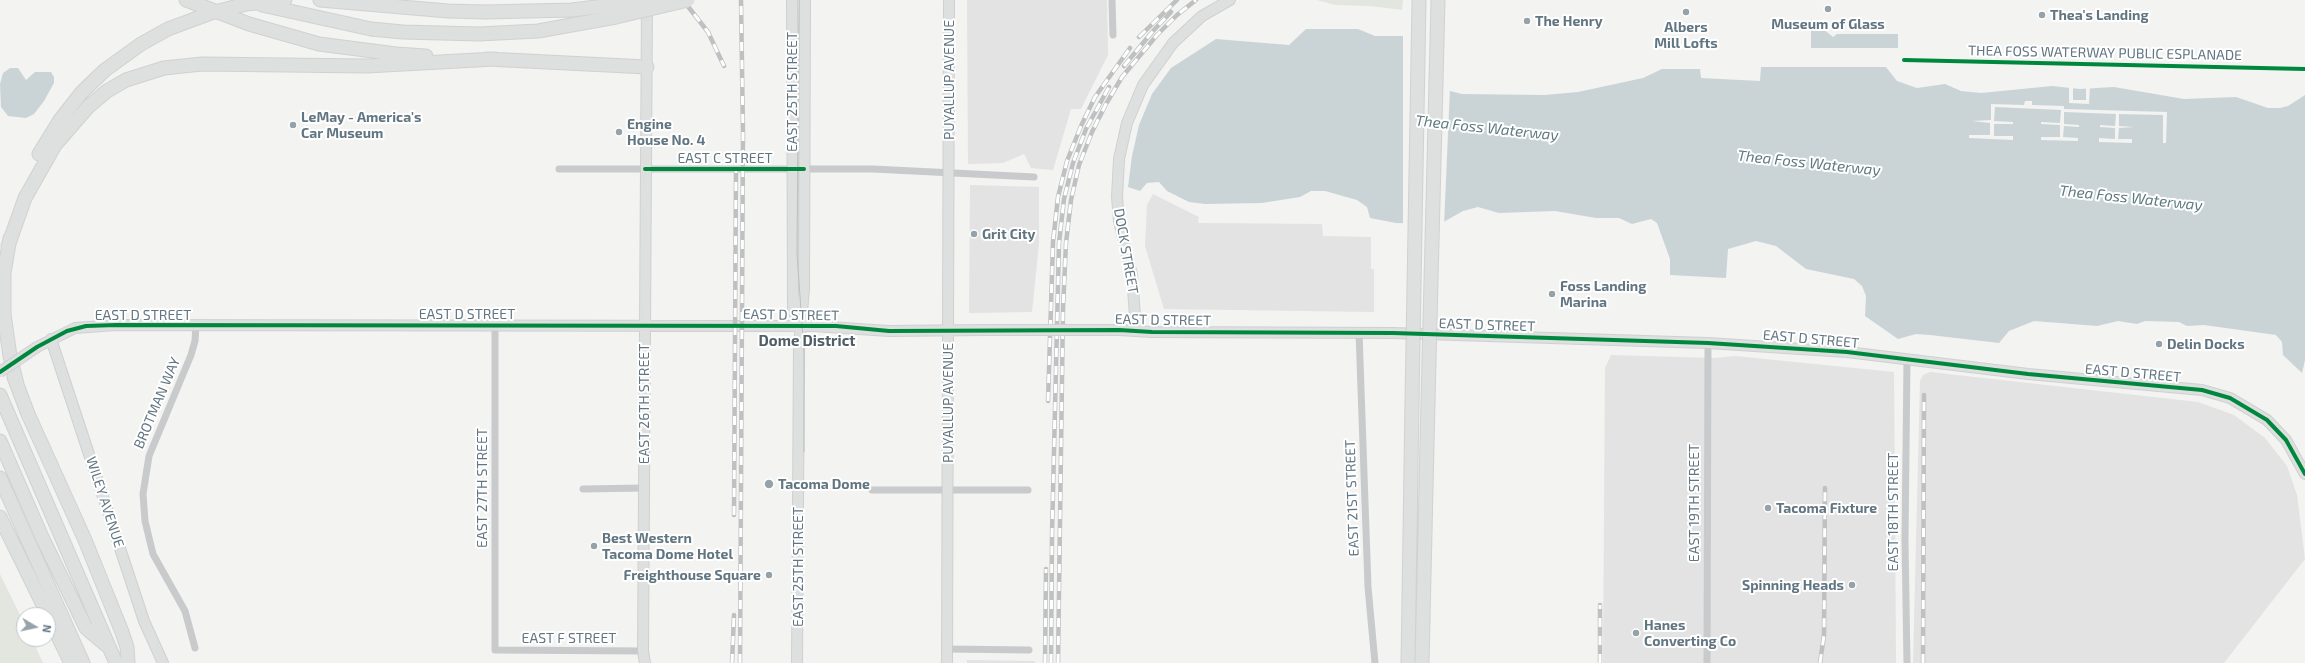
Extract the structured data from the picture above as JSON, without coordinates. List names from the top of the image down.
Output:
{
  "streets": {
    "street": [
      "PUYALLUP AVENUE",
      "EAST 25TH STREET",
      "EAST C STREET",
      "DOCK STREET",
      "EAST D STREET",
      "BROTMAN WAY",
      "EAST 26TH STREET",
      "EAST 27TH STREET",
      "EAST 21ST STREET",
      "WILEY AVENUE",
      "EAST 19TH STREET",
      "EAST 18TH STREET",
      "EAST F STREET"
    ],
    "cycle path": ["THEA FOSS WATERWAY PUBLIC ESPLANADE"]
  },
  "crossings": [
    ["PUYALLUP AVENUE", "EAST C STREET"],
    ["PUYALLUP AVENUE", "EAST D STREET"],
    ["EAST 25TH STREET", "EAST C STREET"],
    ["EAST 25TH STREET", "EAST D STREET"],
    ["EAST C STREET", "EAST 26TH STREET"],
    ["DOCK STREET", "EAST D STREET"],
    ["EAST D STREET", "BROTMAN WAY"],
    ["EAST D STREET", "EAST 26TH STREET"],
    ["EAST D STREET", "EAST 27TH STREET"],
    ["EAST D STREET", "EAST 21ST STREET"],
    ["EAST D STREET", "WILEY AVENUE"],
    ["EAST D STREET", "EAST 19TH STREET"],
    ["EAST D STREET", "EAST 18TH STREET"],
    ["EAST 26TH STREET", "EAST F STREET"],
    ["EAST 27TH STREET", "EAST F STREET"]
  ],
  "districts": ["Dome District"],
  "water": ["Thea Foss Waterway"],
  "places": [
    "Museum of Glass",
    "Albers Mill Lofts",
    "Thea's Landing",
    "The Henry",
    "LeMay - America's Car Museum",
    "Engine House No. 4",
    "Grit City",
    "Foss Landing Marina",
    "Delin Docks",
    "Tacoma Dome",
    "Tacoma Fixture",
    "Best Western Tacoma Dome Hotel",
    "Freighthouse Square",
    "Spinning Heads",
    "Hanes Converting Co"
  ],
  "north": "right"
}
